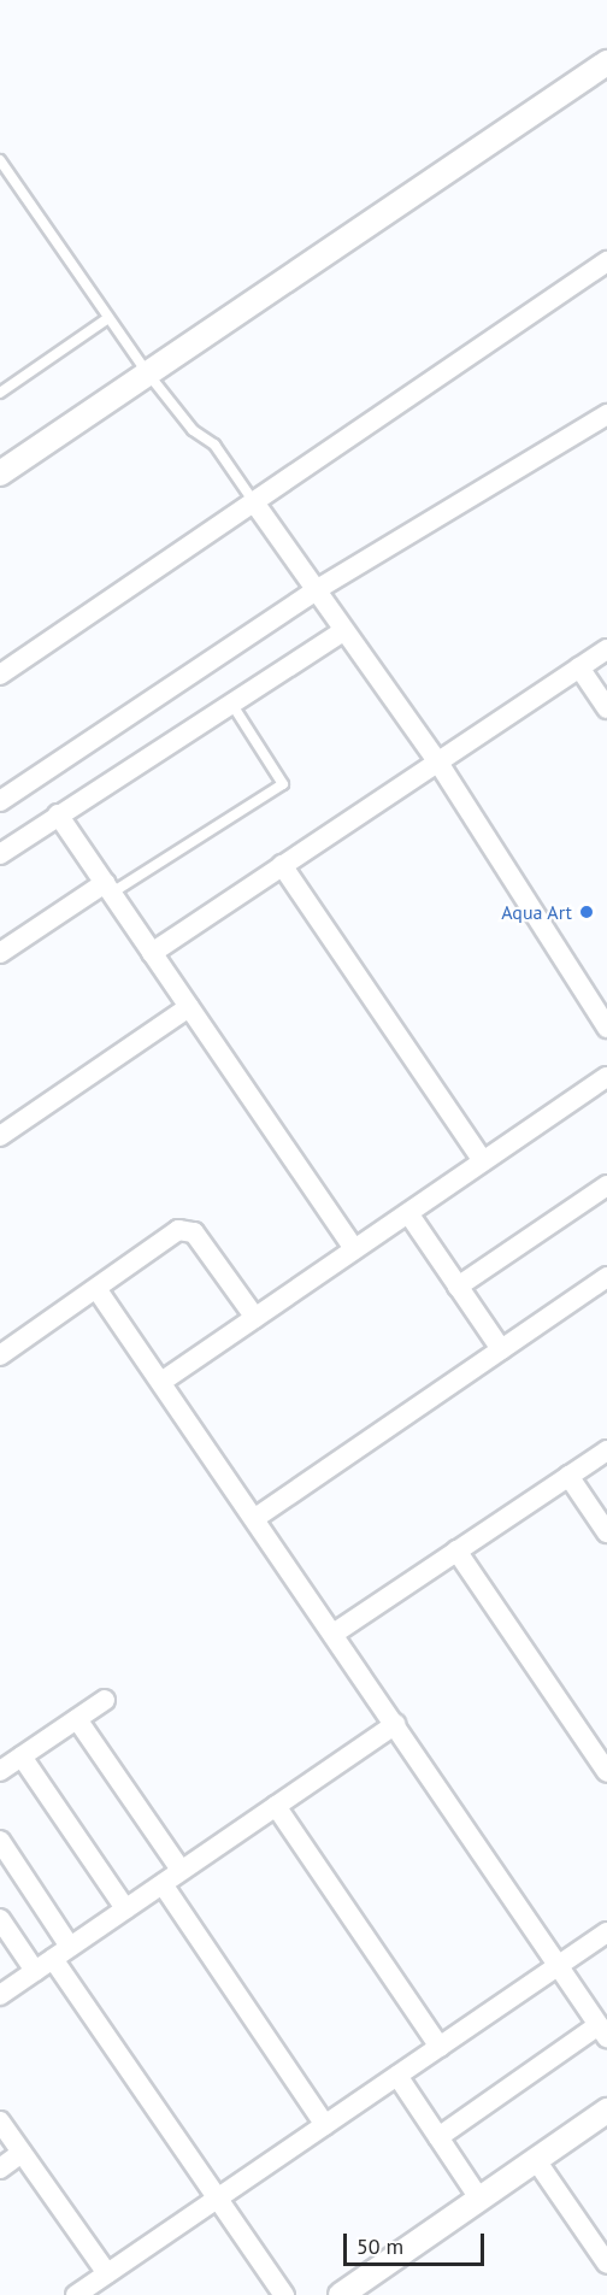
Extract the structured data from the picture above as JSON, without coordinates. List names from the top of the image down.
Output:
{
  "places": ["Aqua Art"],
  "scale_bar": "50 m"
}
